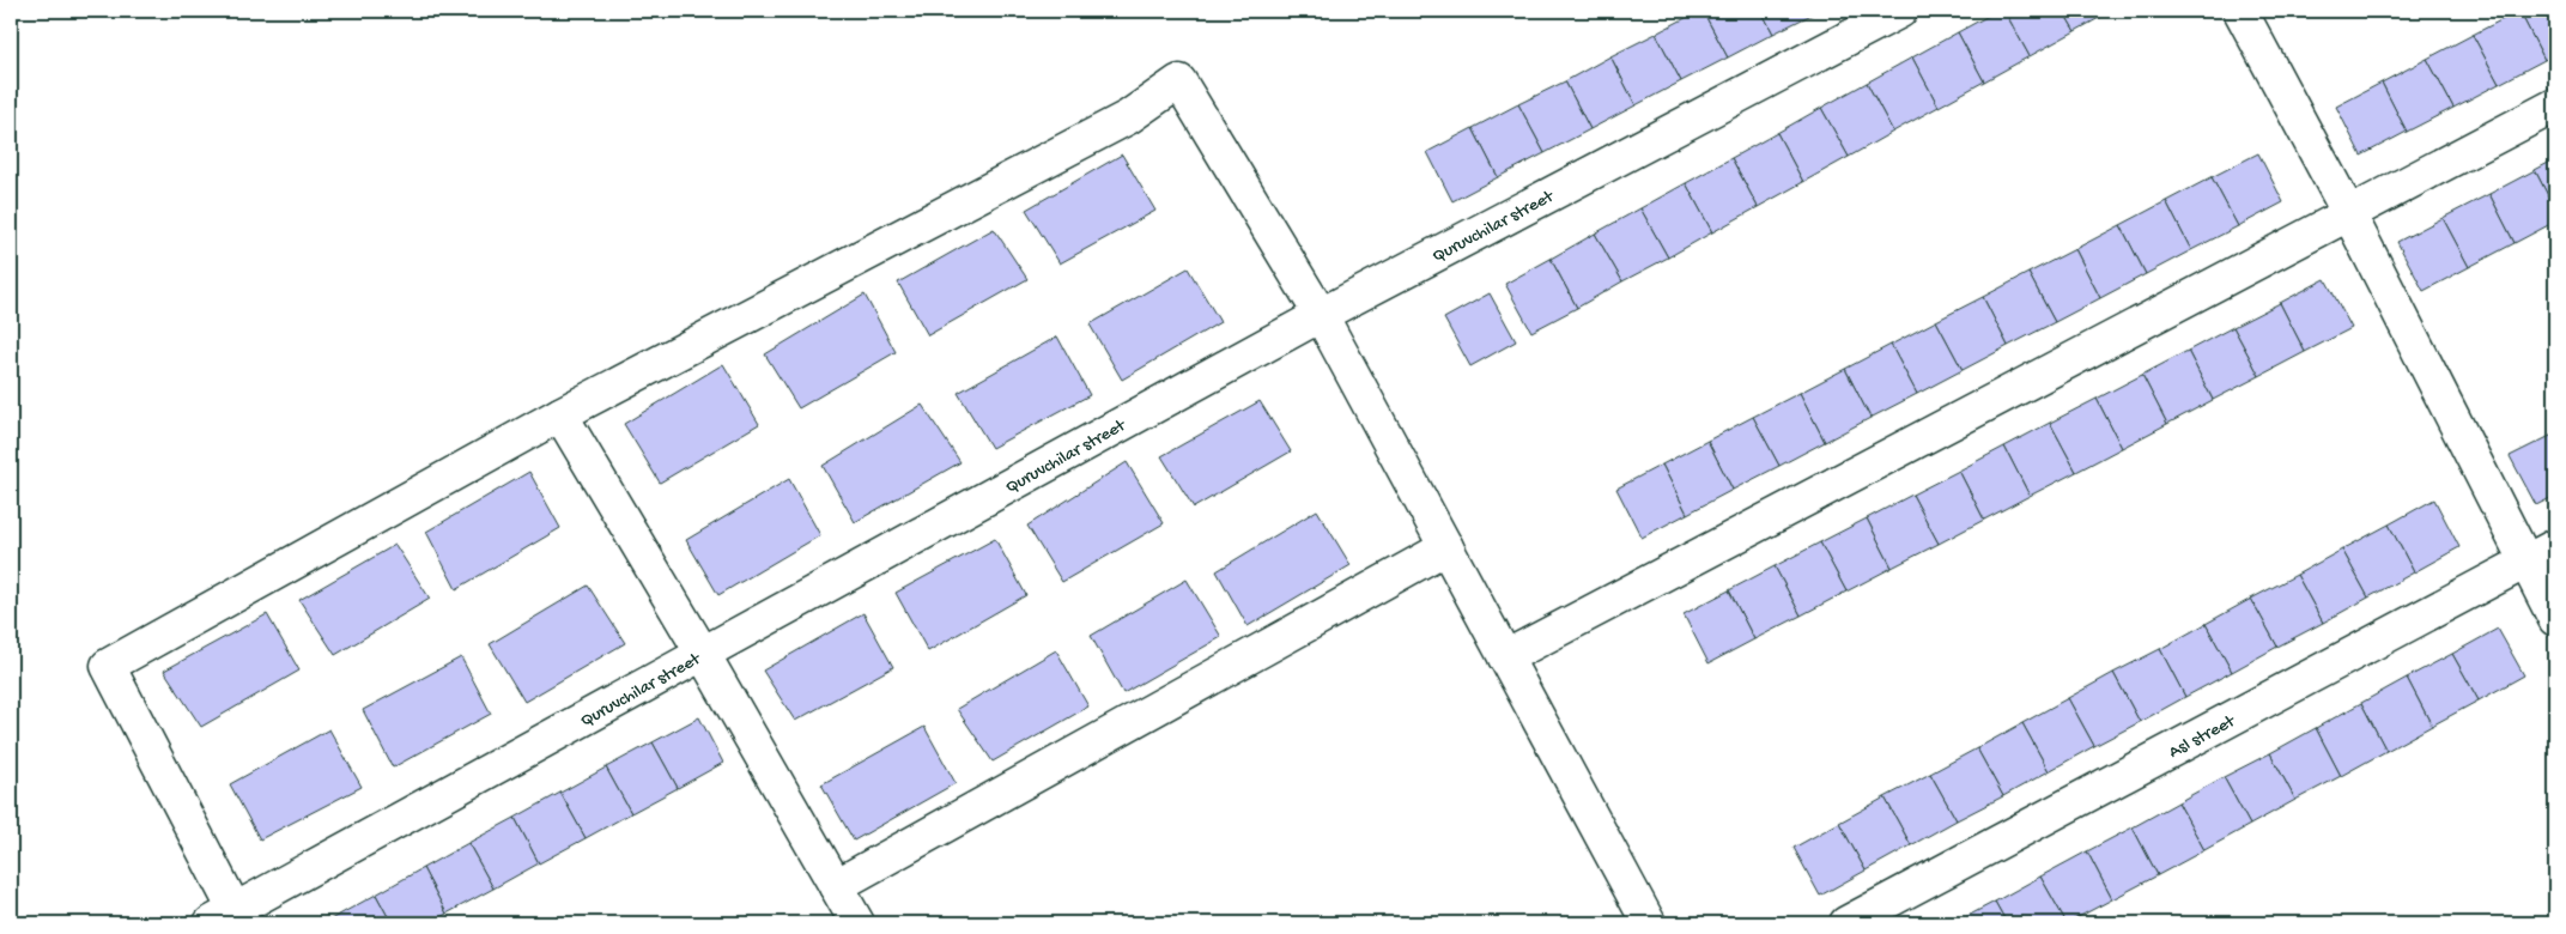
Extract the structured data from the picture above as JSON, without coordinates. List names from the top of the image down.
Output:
{
  "streets": {
    "street": ["Quruvchilar street", "Asl street"]
  }
}
